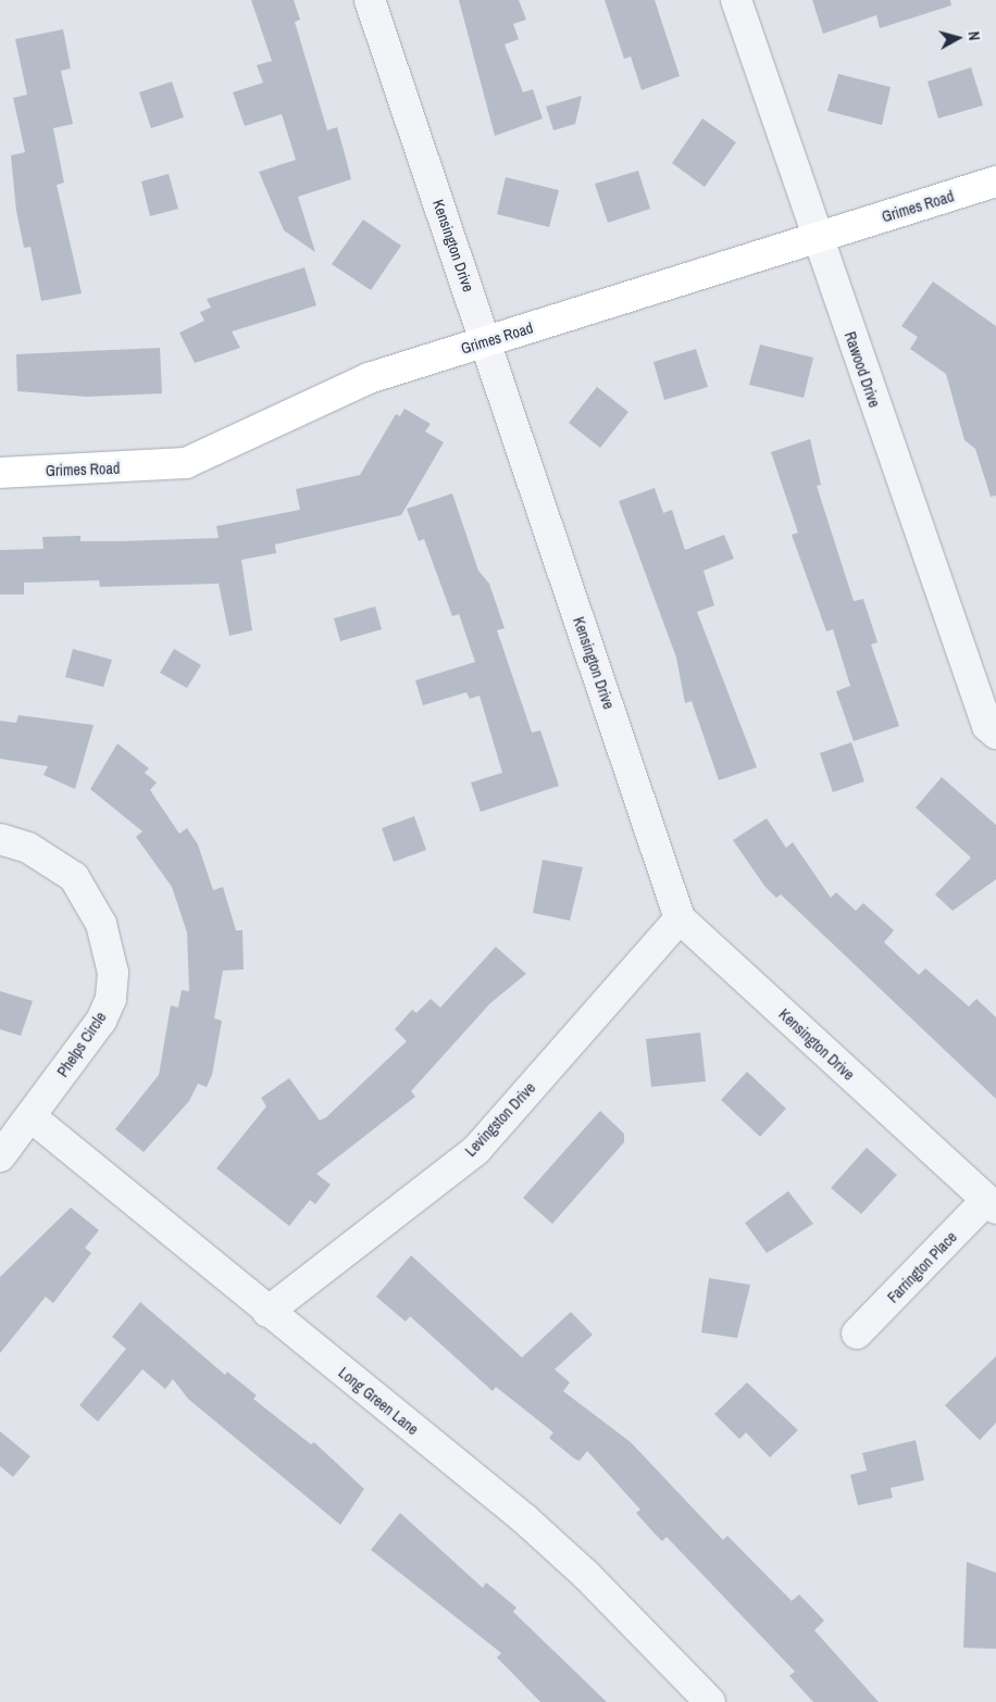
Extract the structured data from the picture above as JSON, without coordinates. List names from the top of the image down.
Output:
{
  "streets": {
    "street": [
      "Grimes Road",
      "Kensington Drive",
      "Rawood Drive",
      "Phelps Circle",
      "Levingston Drive",
      "Farrington Place",
      "Long Green Lane"
    ]
  },
  "crossings": [
    ["Grimes Road", "Kensington Drive"],
    ["Grimes Road", "Rawood Drive"],
    ["Kensington Drive", "Levingston Drive"],
    ["Kensington Drive", "Farrington Place"],
    ["Phelps Circle", "Long Green Lane"],
    ["Levingston Drive", "Long Green Lane"]
  ],
  "north": "right"
}
